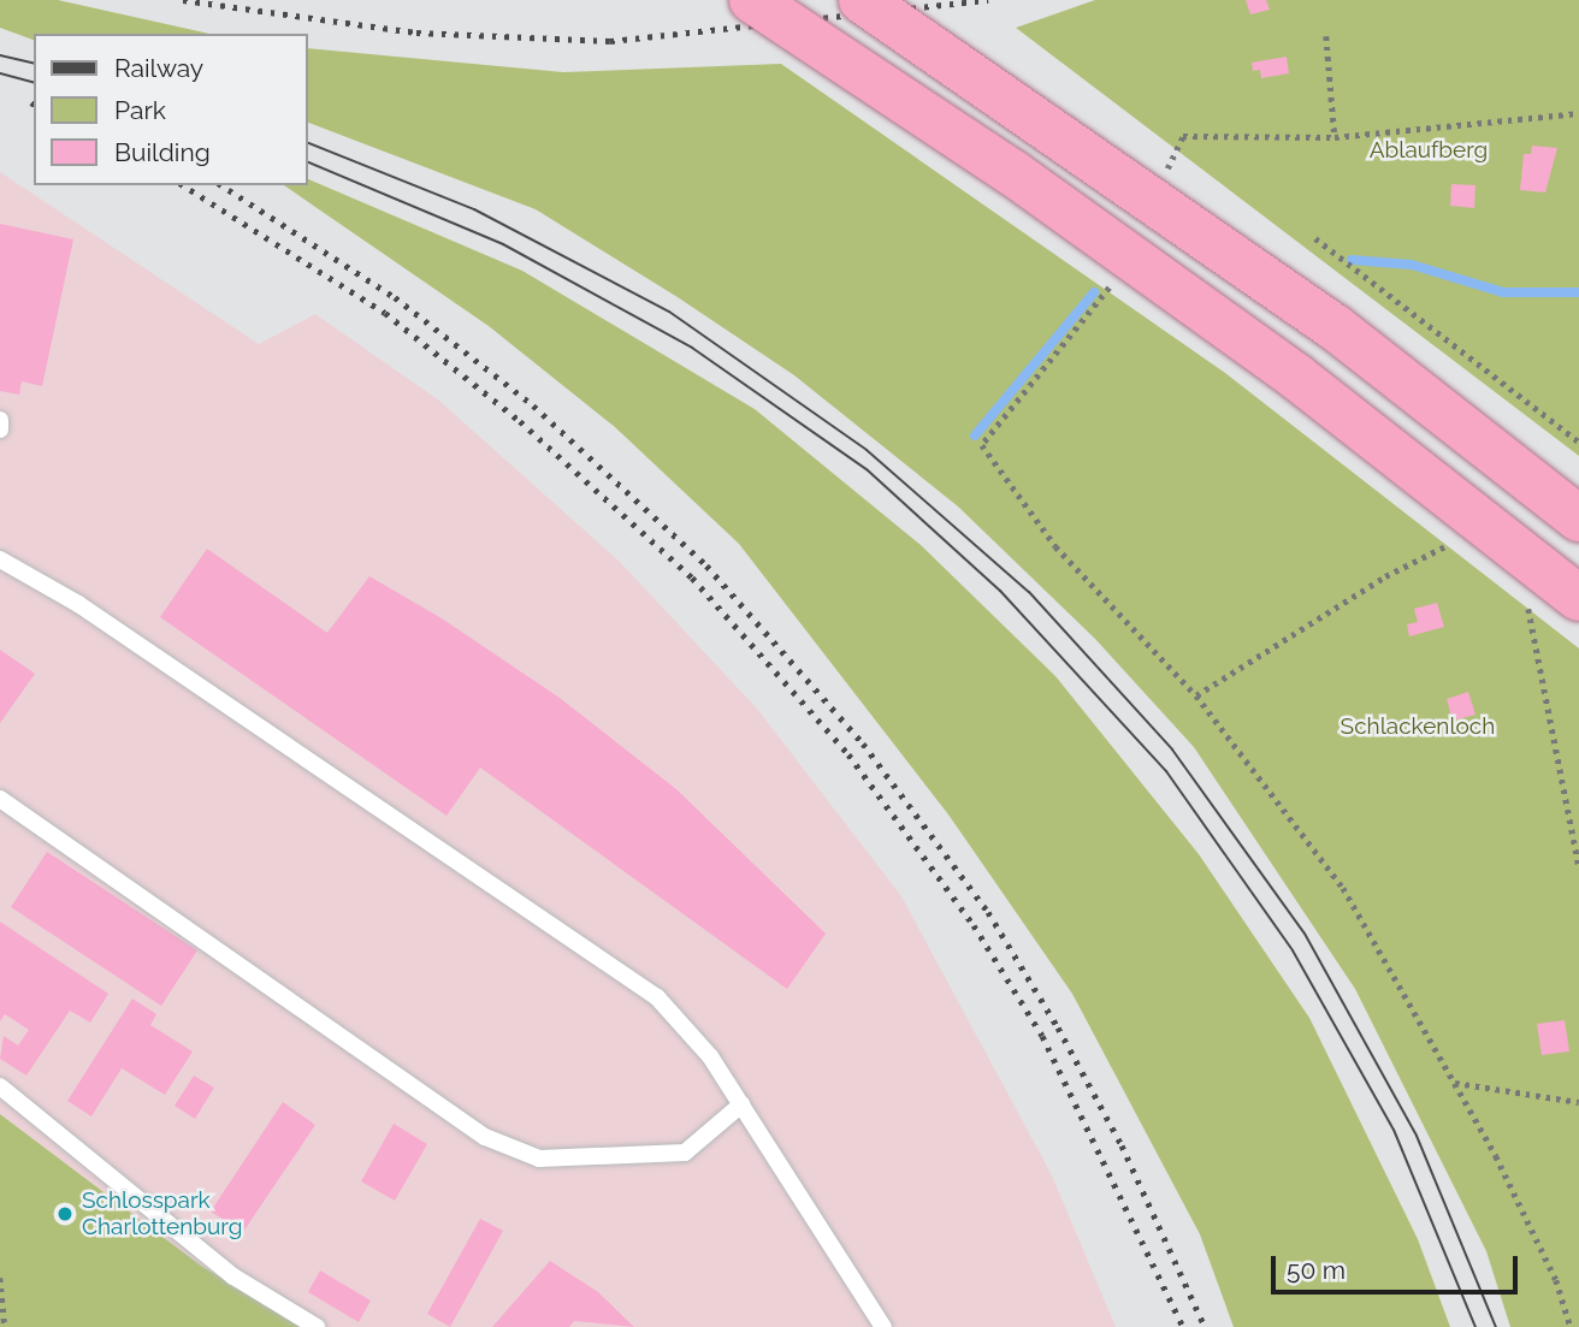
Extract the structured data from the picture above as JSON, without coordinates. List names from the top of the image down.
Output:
{
  "parks": ["Ablaufberg", "Schlackenloch"],
  "places": ["Schlosspark Charlottenburg"],
  "legend": ["Railway", "Park", "Building"],
  "scale_bar": "50 m"
}
